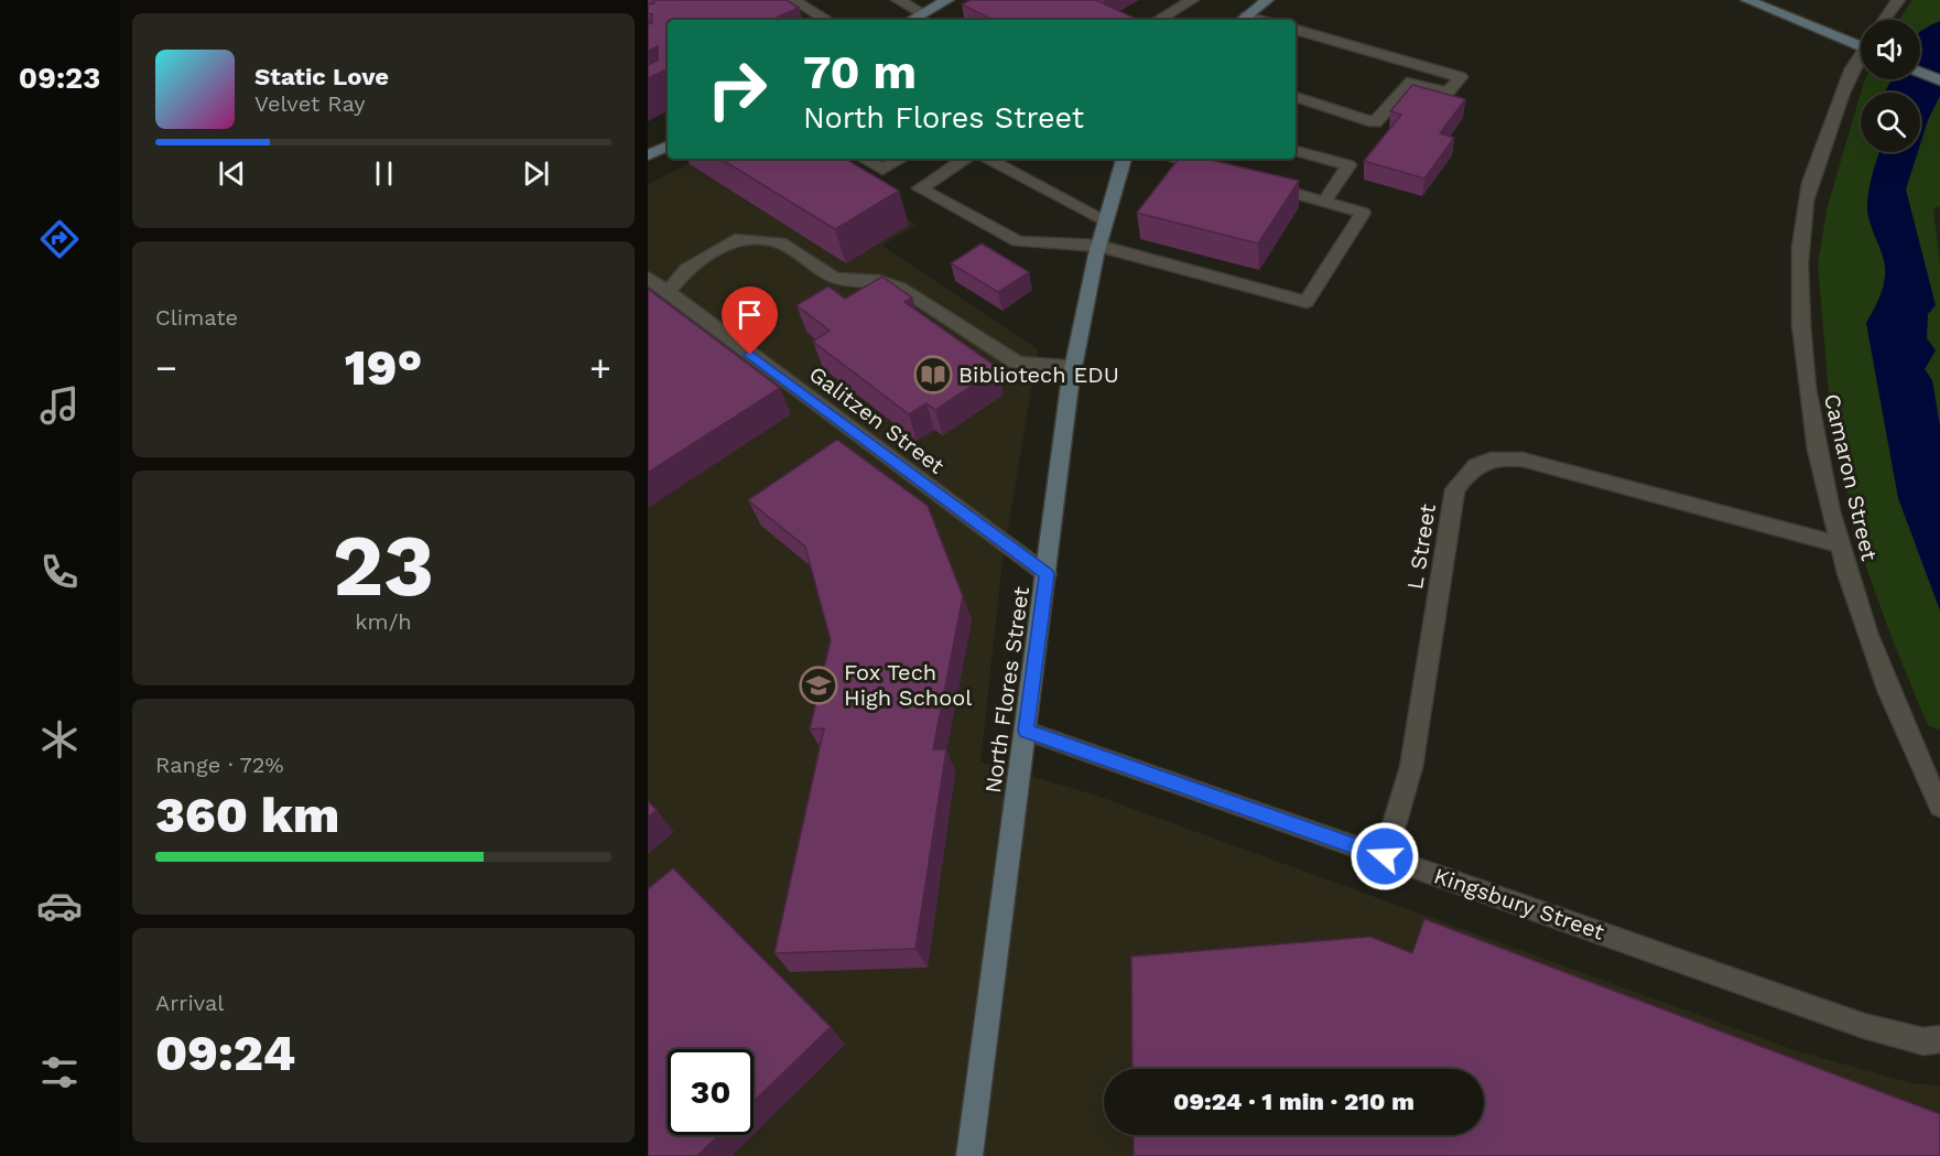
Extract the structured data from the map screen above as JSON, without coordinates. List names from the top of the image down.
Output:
{
  "streets": {
    "main road": ["North Flores Street"],
    "street": [
      "Galitzen Street",
      "Camaron Street",
      "L Street",
      "Kingsbury Street"
    ]
  },
  "crossings": [
    ["Galitzen Street", "North Flores Street"],
    ["Camaron Street", "L Street"],
    ["L Street", "Kingsbury Street"],
    ["North Flores Street", "Kingsbury Street"]
  ],
  "places": {
    "library": ["Bibliotech EDU"],
    "school or university": ["Fox Tech High School"]
  },
  "page": {
    "tabs": "09:23",
    "turn": ["70 m", "North Flores Street"],
    "song": ["Static Love", "Velvet Ray"],
    "tile": [
      "Climate",
      ["23", "km/h"],
      ["Range · 72%", "360 km"],
      ["Arrival", "09:24"]
    ],
    "heat": ["−", "19°", "+"],
    "limit": "30",
    "trip": "09:24 · 1 min · 210 m"
  }
}
